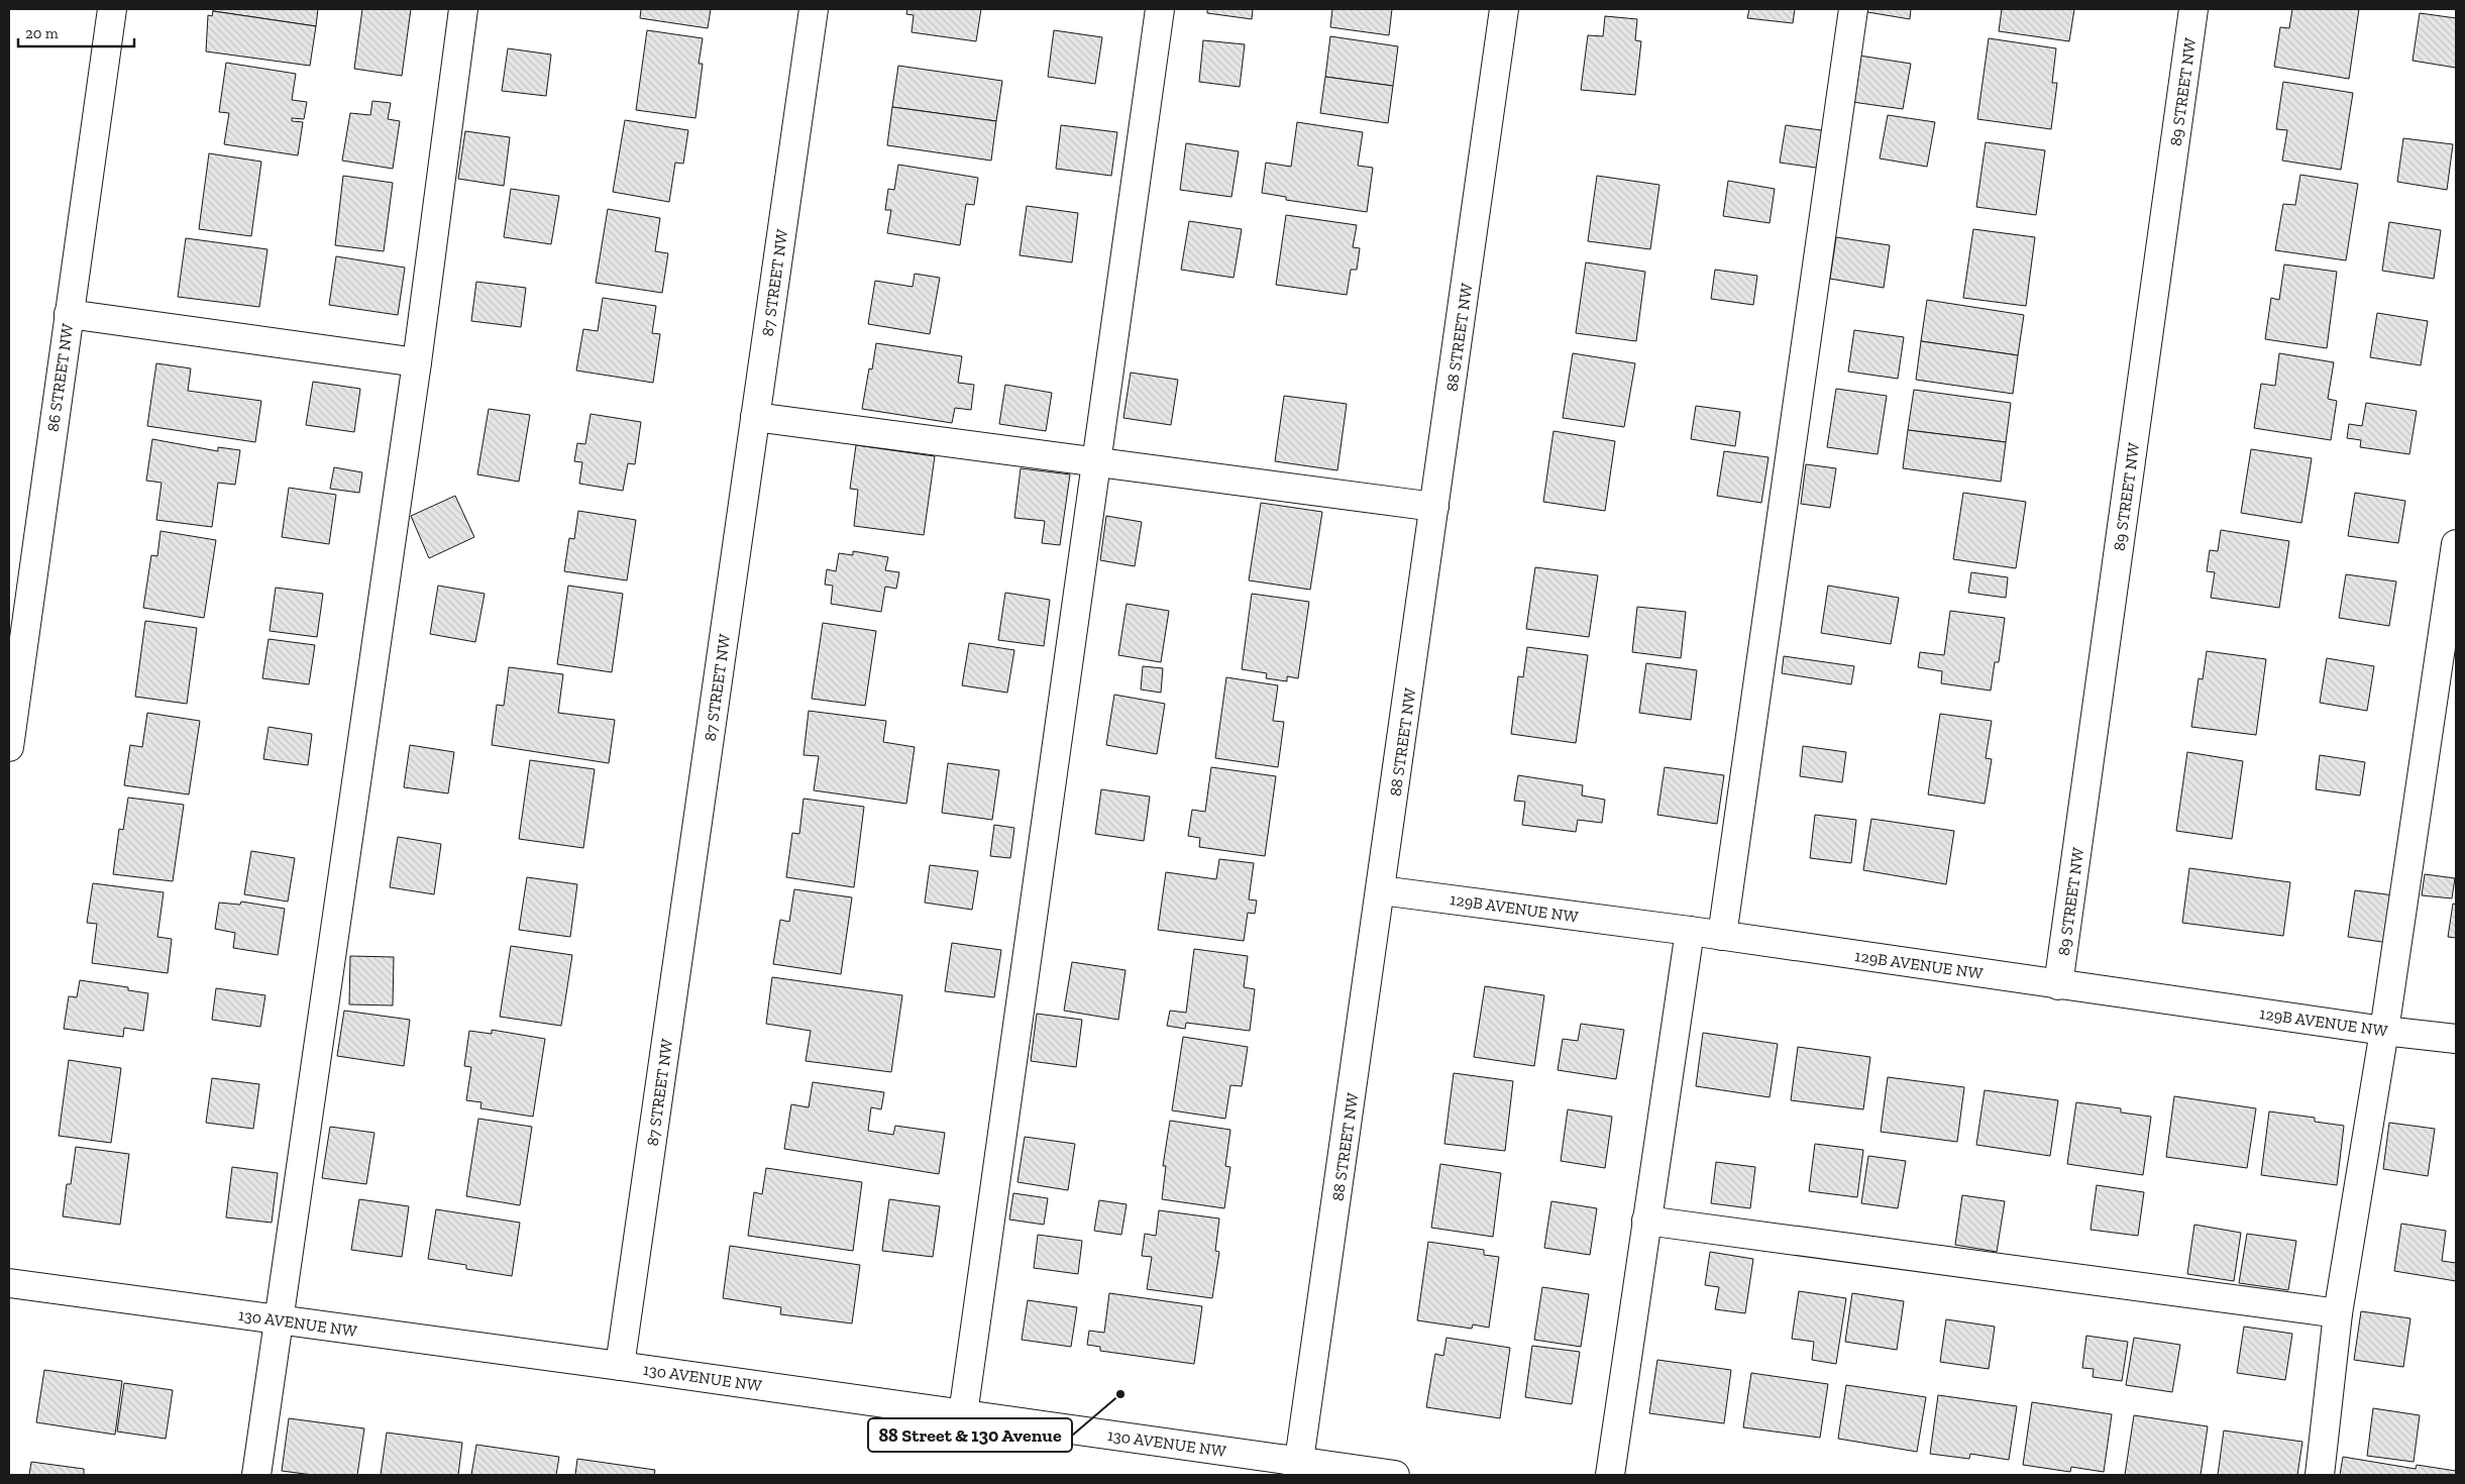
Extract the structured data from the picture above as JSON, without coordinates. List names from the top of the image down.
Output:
{
  "streets": {
    "street": [
      "89 STREET NW",
      "87 STREET NW",
      "88 STREET NW",
      "86 STREET NW",
      "129B AVENUE NW",
      "130 AVENUE NW"
    ]
  },
  "crossings": [
    ["89 STREET NW", "129B AVENUE NW"],
    ["87 STREET NW", "130 AVENUE NW"],
    ["88 STREET NW", "129B AVENUE NW"],
    ["88 STREET NW", "130 AVENUE NW"]
  ],
  "places": ["88 Street & 130 Avenue"],
  "scale_bar": "20 m"
}
